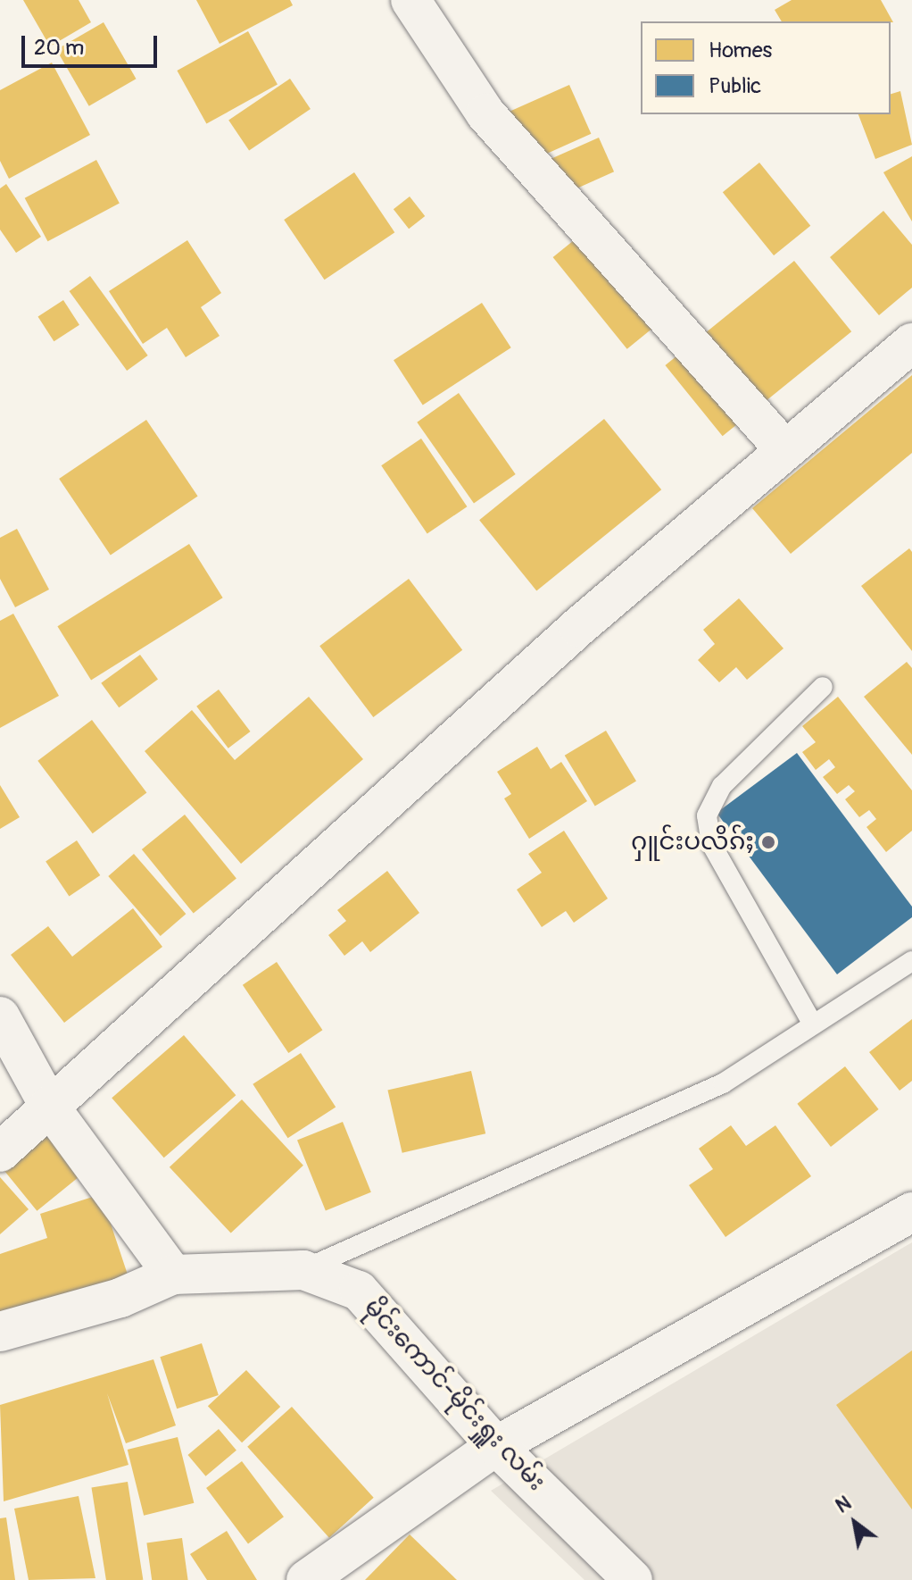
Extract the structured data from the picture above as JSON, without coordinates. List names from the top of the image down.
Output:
{
  "streets": {
    "street": ["မိုင်းကောင်-မိုင်းရှူး လမ်း"]
  },
  "places": ["ႁူင်းပလိၵ်ႈ"],
  "legend": ["Homes", "Public"],
  "scale_bar": "20 m",
  "north": "top left"
}
